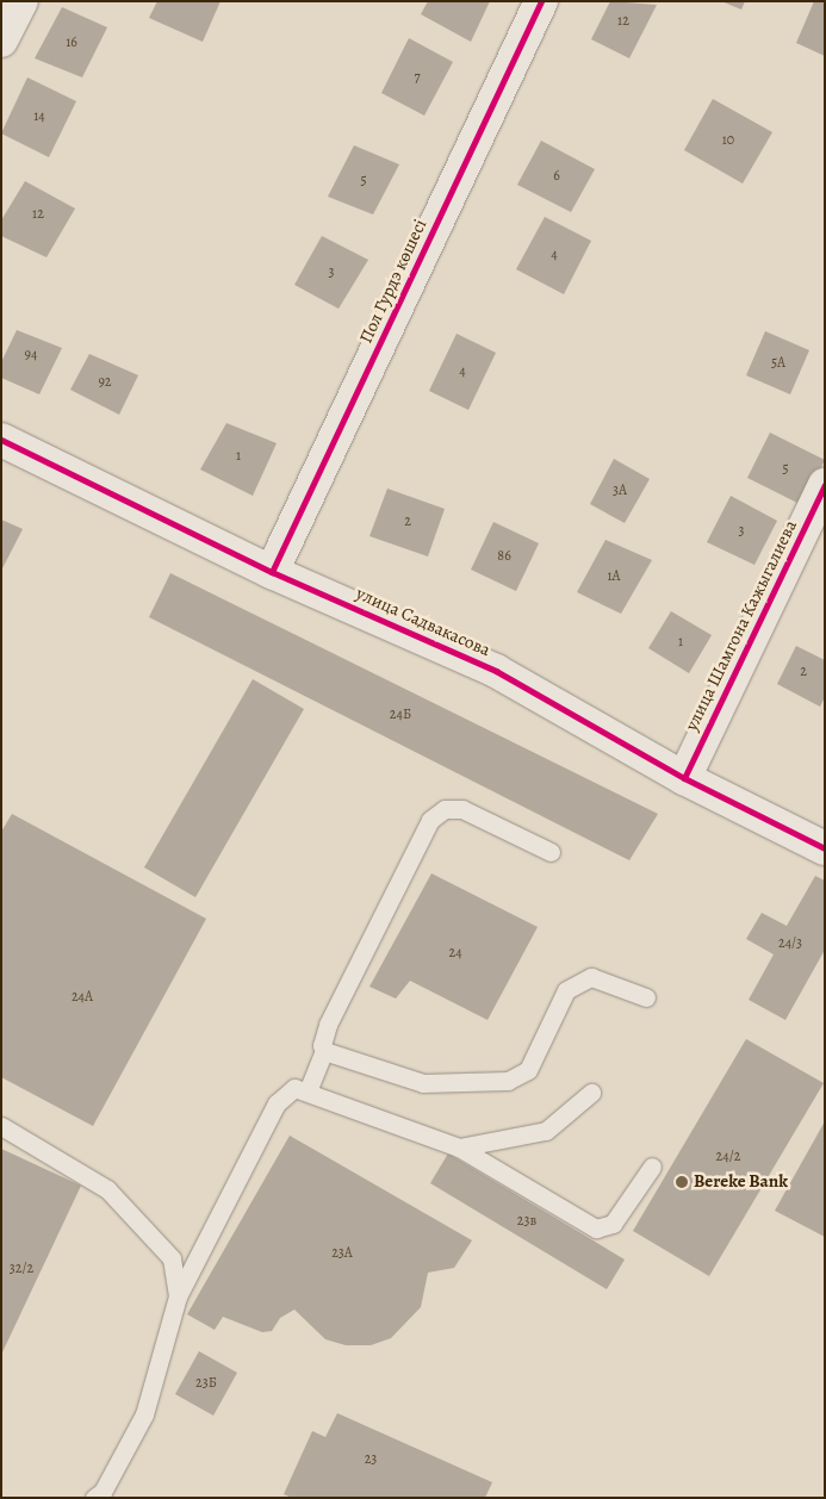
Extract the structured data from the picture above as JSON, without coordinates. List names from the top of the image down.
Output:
{
  "streets": {
    "street": ["Пол Гурдэ көшесі", "улица Садвакасова", "улица Шамгона Кажыгалиева"]
  },
  "crossings": [
    ["Пол Гурдэ көшесі", "улица Садвакасова"],
    ["улица Садвакасова", "улица Шамгона Кажыгалиева"]
  ],
  "places": ["Bereke Bank"],
  "house_numbers": [
    "12",
    "16",
    "7",
    "14",
    "10",
    "6",
    "5",
    "12",
    "4",
    "3",
    "94",
    "5А",
    "4",
    "92",
    "1",
    "5",
    "3А",
    "2",
    "3",
    "86",
    "1А",
    "1",
    "2",
    "24Б",
    "24/3",
    "24",
    "24А",
    "24/2",
    "23в",
    "23А",
    "32/2",
    "23Б",
    "23"
  ]
}
